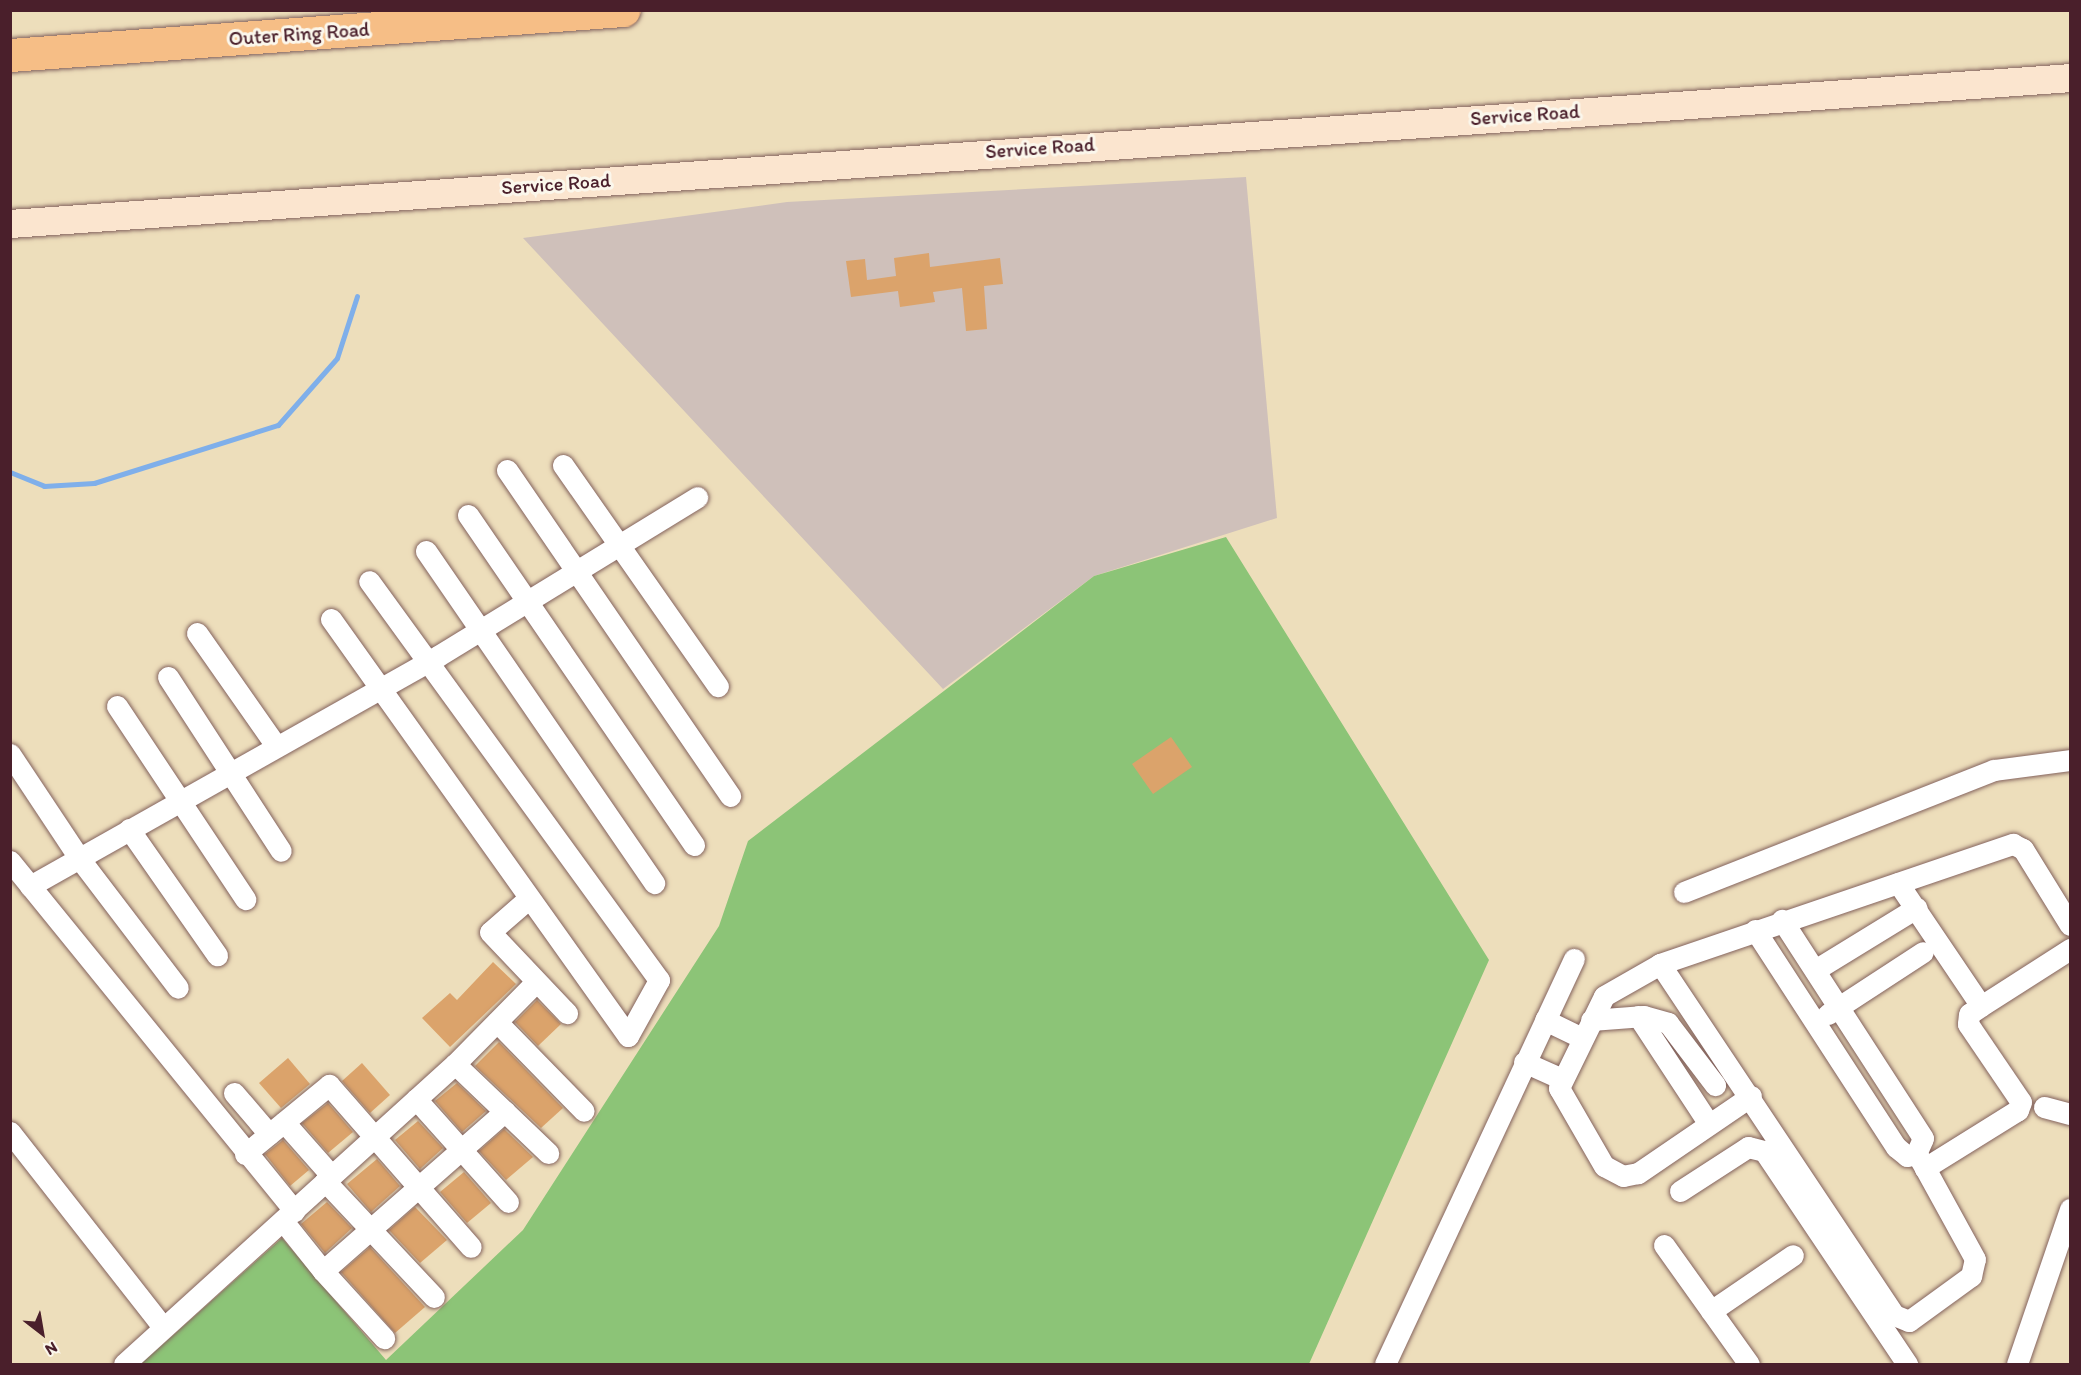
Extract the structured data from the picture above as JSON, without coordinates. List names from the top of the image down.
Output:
{
  "streets": {
    "highway": ["Outer Ring Road"],
    "main road": ["Service Road"]
  },
  "north": "bottom right"
}
